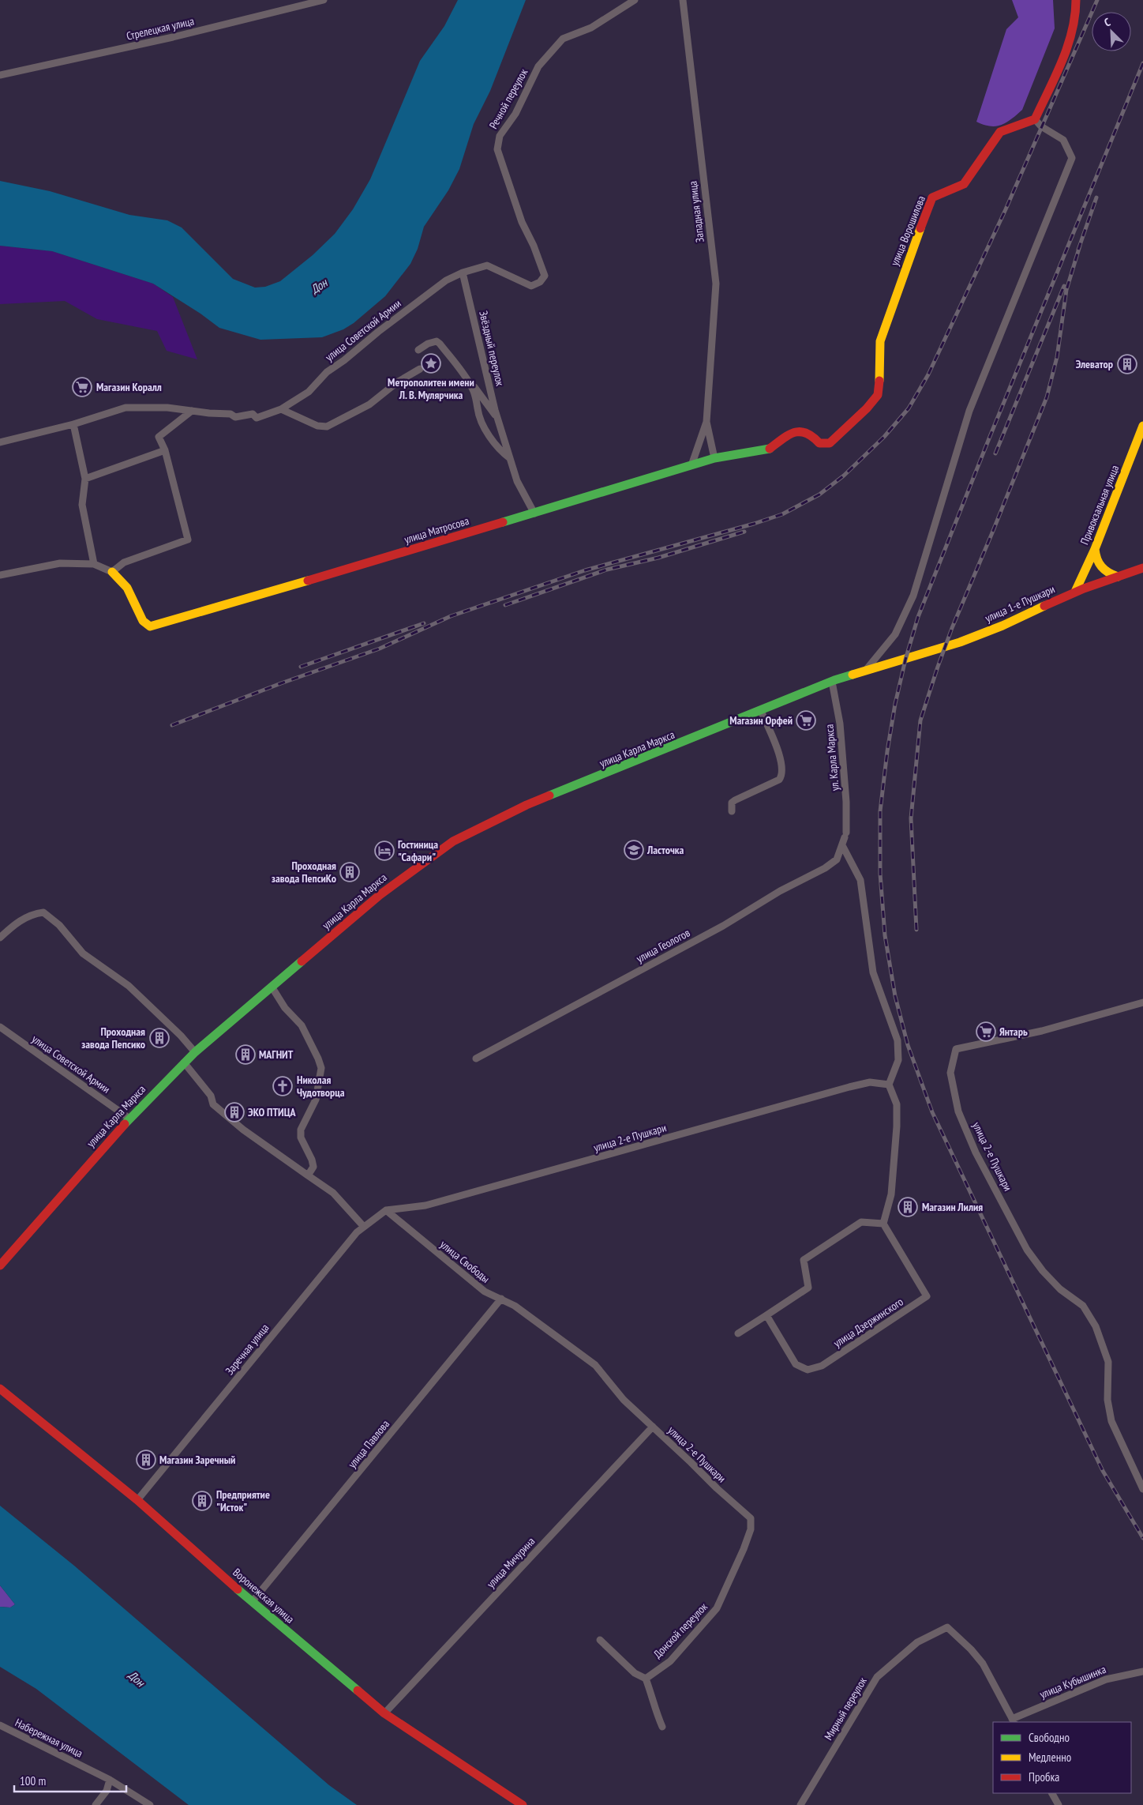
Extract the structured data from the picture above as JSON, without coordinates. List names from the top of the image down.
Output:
{
  "streets": {
    "street": [
      "Стрелецкая улица",
      "Речной переулок",
      "Западная улица",
      "улица Ворошилова",
      "улица Советской Армии",
      "Звёздный переулок",
      "Привокзальная улица",
      "улица Матросова",
      "улица 1-е Пушкари",
      "улица Карла Маркса",
      "ул. Карла Маркса",
      "улица Геологов",
      "улица 2-е Пушкари",
      "улица Свободы",
      "улица Дзержинского",
      "Заречная улица",
      "улица Павлова",
      "улица Мичурина",
      "Воронежская улица",
      "Донской переулок",
      "улица Кубышинка",
      "Мирный переулок",
      "Набережная улица"
    ]
  },
  "crossings": [
    ["Речной переулок", "улица Советской Армии"],
    ["Речной переулок", "Звёздный переулок"],
    ["улица Ворошилова", "улица Матросова"],
    ["улица Советской Армии", "Звёздный переулок"],
    ["улица Советской Армии", "улица Карла Маркса"],
    ["Звёздный переулок", "улица Матросова"],
    ["Привокзальная улица", "улица 1-е Пушкари"],
    ["улица 1-е Пушкари", "улица Карла Маркса"],
    ["улица Карла Маркса", "ул. Карла Маркса"],
    ["ул. Карла Маркса", "улица Геологов"],
    ["улица 2-е Пушкари", "улица Свободы"],
    ["улица 2-е Пушкари", "Заречная улица"],
    ["улица 2-е Пушкари", "улица Мичурина"],
    ["улица 2-е Пушкари", "Донской переулок"],
    ["улица Свободы", "Заречная улица"],
    ["улица Свободы", "улица Павлова"],
    ["Заречная улица", "Воронежская улица"],
    ["улица Павлова", "Воронежская улица"],
    ["улица Мичурина", "Воронежская улица"],
    ["улица Кубышинка", "Мирный переулок"]
  ],
  "water": ["Дон"],
  "places": {
    "place": ["Метрополитен имени Л. В. Мулярчика"],
    "building": [
      "Элеватор",
      "Проходная завода ПепсиКо",
      "Проходная завода Пепсико",
      "МАГНИТ",
      "ЭКО ПТИЦА",
      "Магазин Лилия",
      "Магазин Заречный",
      "Предприятие \"Исток\""
    ],
    "supermarket": ["Магазин Коралл", "Магазин Орфей", "Янтарь"],
    "school or university": ["Ласточка"],
    "hotel": ["Гостиница \"Сафари\""],
    "church": ["Николая Чудотворца"]
  },
  "legend": ["Свободно", "Медленно", "Пробка"],
  "scale_bar": "100 m",
  "north": "top left"
}
